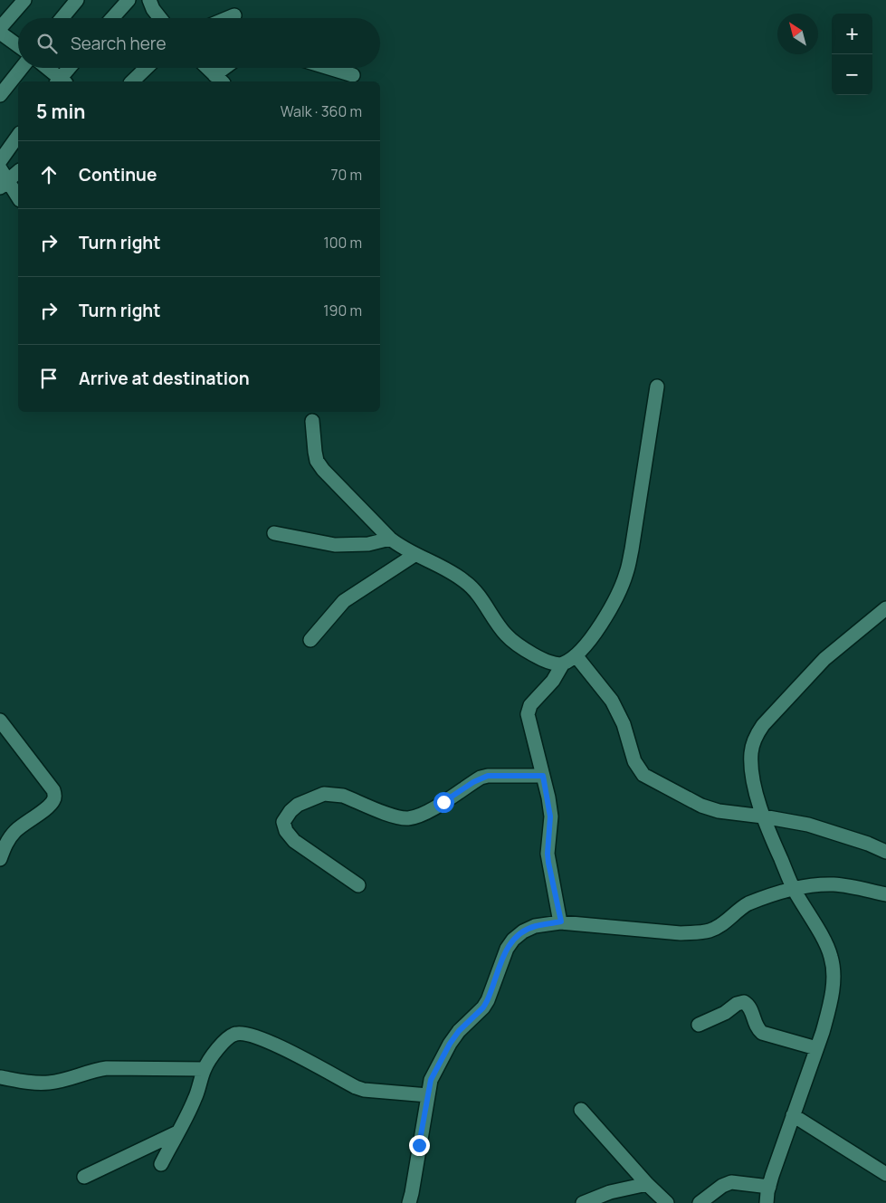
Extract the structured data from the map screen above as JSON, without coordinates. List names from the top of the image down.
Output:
{
  "north": "top left",
  "page": {
    "map_buttons": ["+", "−"],
    "search": "Search here",
    "heading": ["5 min", "Walk · 360 m"],
    "list": [
      ["Continue", "70 m"],
      ["Turn right", "100 m"],
      ["Turn right", "190 m"],
      "Arrive at destination"
    ]
  }
}
